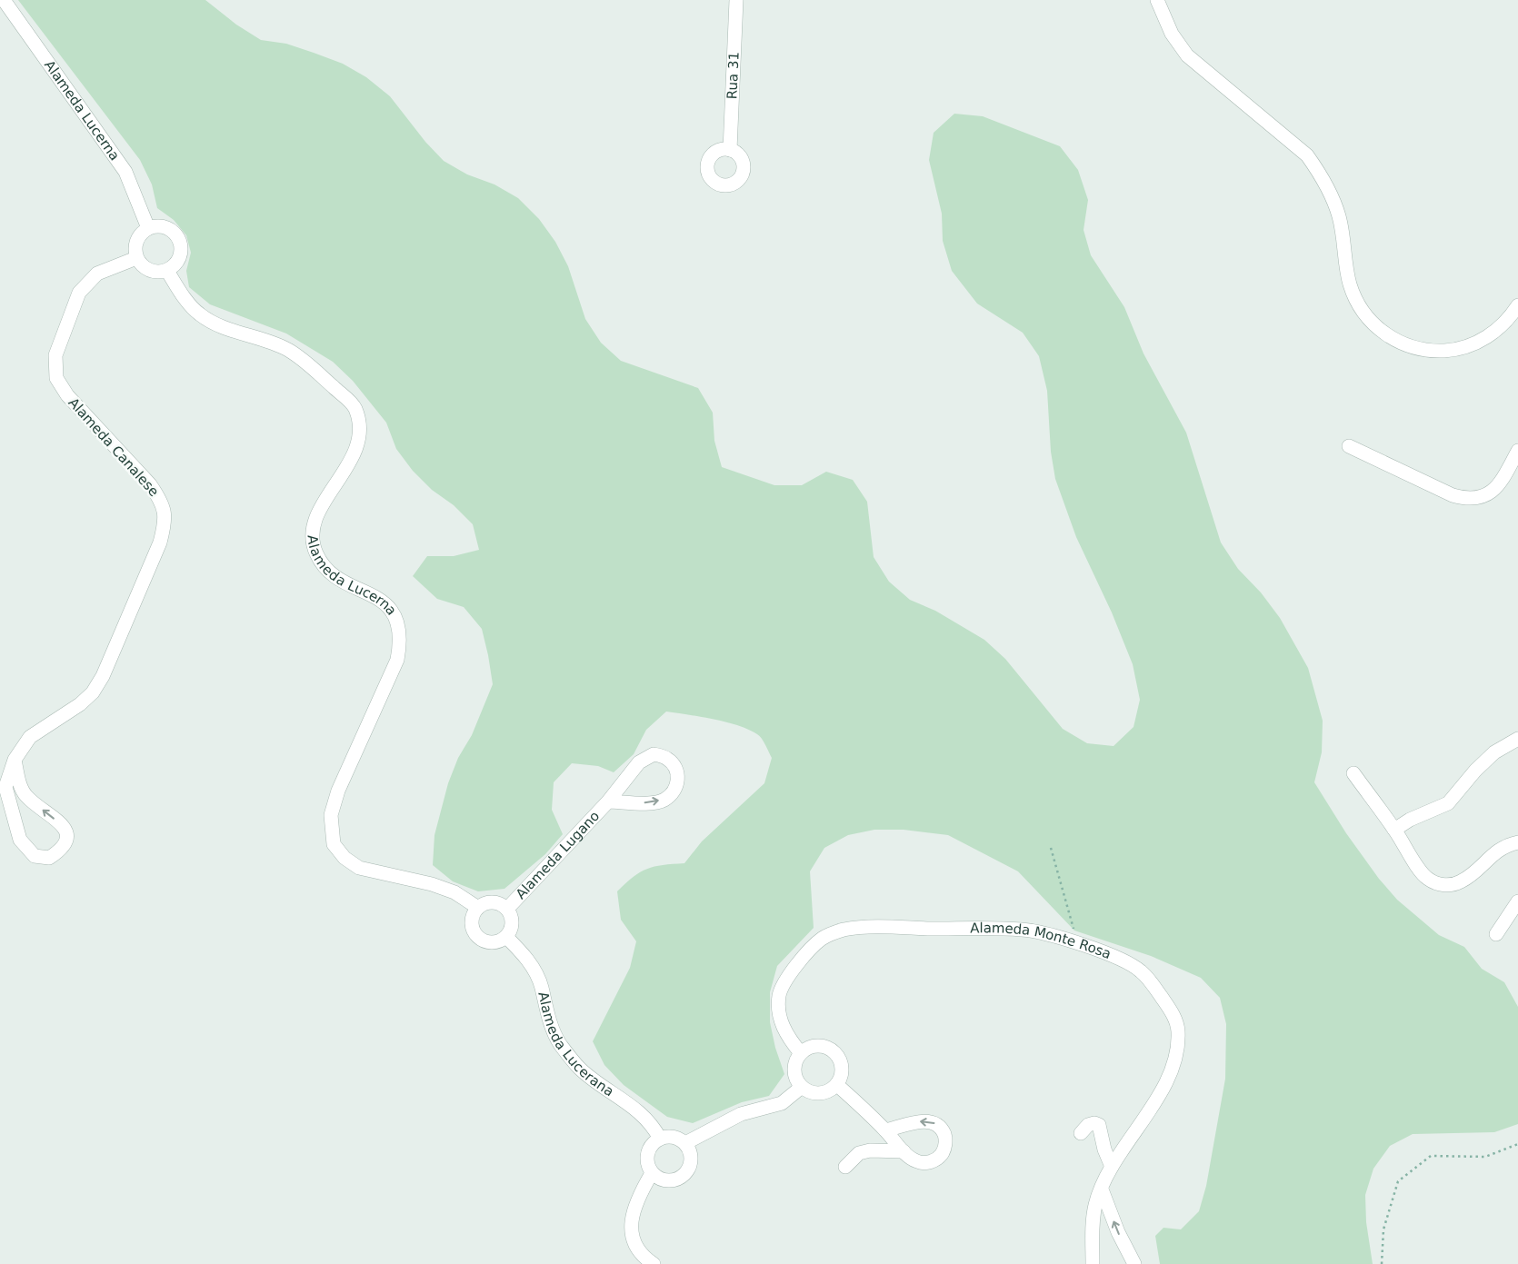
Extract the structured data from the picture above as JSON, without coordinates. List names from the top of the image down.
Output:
{
  "streets": {
    "street": [
      "Rua 31",
      "Alameda Lucerna",
      "Alameda Canalese",
      "Alameda Lugano",
      "Alameda Monte Rosa",
      "Alameda Lucerana"
    ]
  },
  "crossings": [
    ["Alameda Lucerna", "Alameda Canalese"],
    ["Alameda Lucerna", "Alameda Lugano"],
    ["Alameda Lucerna", "Alameda Lucerana"],
    ["Alameda Lugano", "Alameda Lucerana"]
  ]
}
